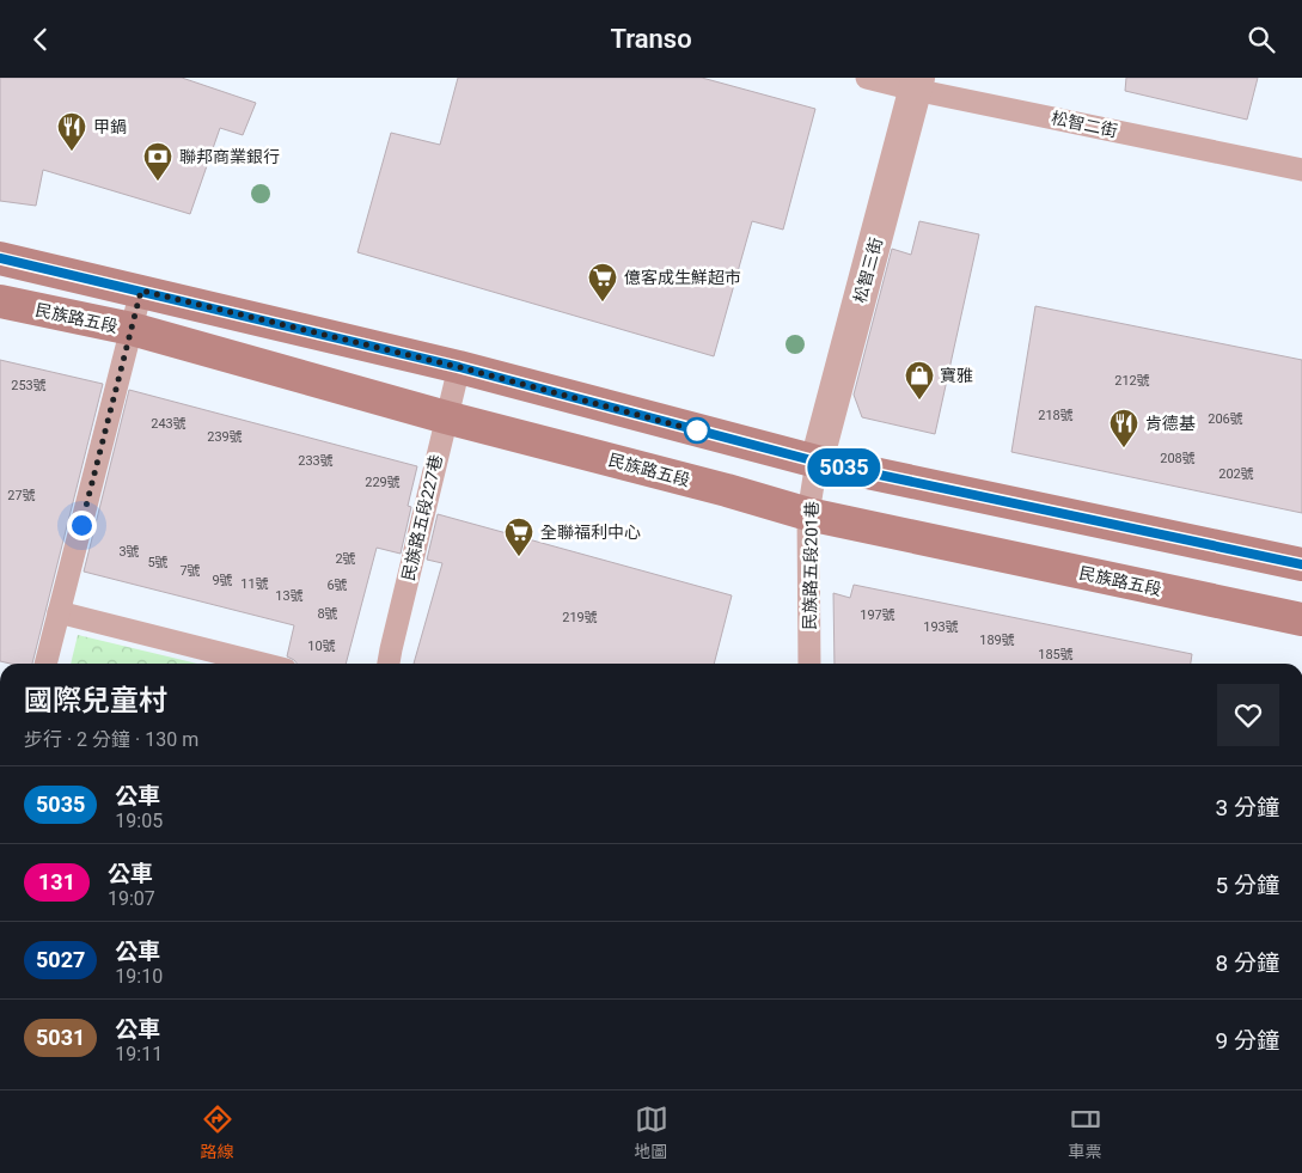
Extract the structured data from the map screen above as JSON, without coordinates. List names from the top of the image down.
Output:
{
  "streets": {
    "main road": ["民族路五段"],
    "street": ["松智三街"],
    "lane": ["松智二街", "民族路五段227巷", "民族路五段201巷"]
  },
  "crossings": [
    ["松智二街", "松智三街"],
    ["松智三街", "民族路五段201巷"],
    ["民族路五段", "民族路五段227巷"],
    ["民族路五段", "民族路五段201巷"]
  ],
  "places": {
    "restaurant": ["甲鍋", "肯德基"],
    "bank": ["聯邦商業銀行"],
    "supermarket": ["億客成生鮮超市", "全聯福利中心"],
    "shop": ["寶雅"]
  },
  "lines": ["bus line 5035"],
  "house_numbers": [
    "212號",
    "253號",
    "218號",
    "206號",
    "243號",
    "239號",
    "208號",
    "233號",
    "202號",
    "229號",
    "27號",
    "3號",
    "2號",
    "5號",
    "7號",
    "9號",
    "11號",
    "6號",
    "13號",
    "8號",
    "197號",
    "219號",
    "193號",
    "189號",
    "10號",
    "185號"
  ],
  "page": {
    "header": "Transo",
    "on_map": "5035",
    "heading": ["國際兒童村", "步行 · 2 分鐘 · 130 m"],
    "list": [
      {
        "mark": "5035",
        "name": "公車",
        "note": "19:05",
        "value": "3 分鐘"
      },
      {
        "mark": "131",
        "name": "公車",
        "note": "19:07",
        "value": "5 分鐘"
      },
      {
        "mark": "5027",
        "name": "公車",
        "note": "19:10",
        "value": "8 分鐘"
      },
      {
        "mark": "5031",
        "name": "公車",
        "note": "19:11",
        "value": "9 分鐘"
      }
    ],
    "tabs": ["路線", "地圖", "車票"]
  }
}
